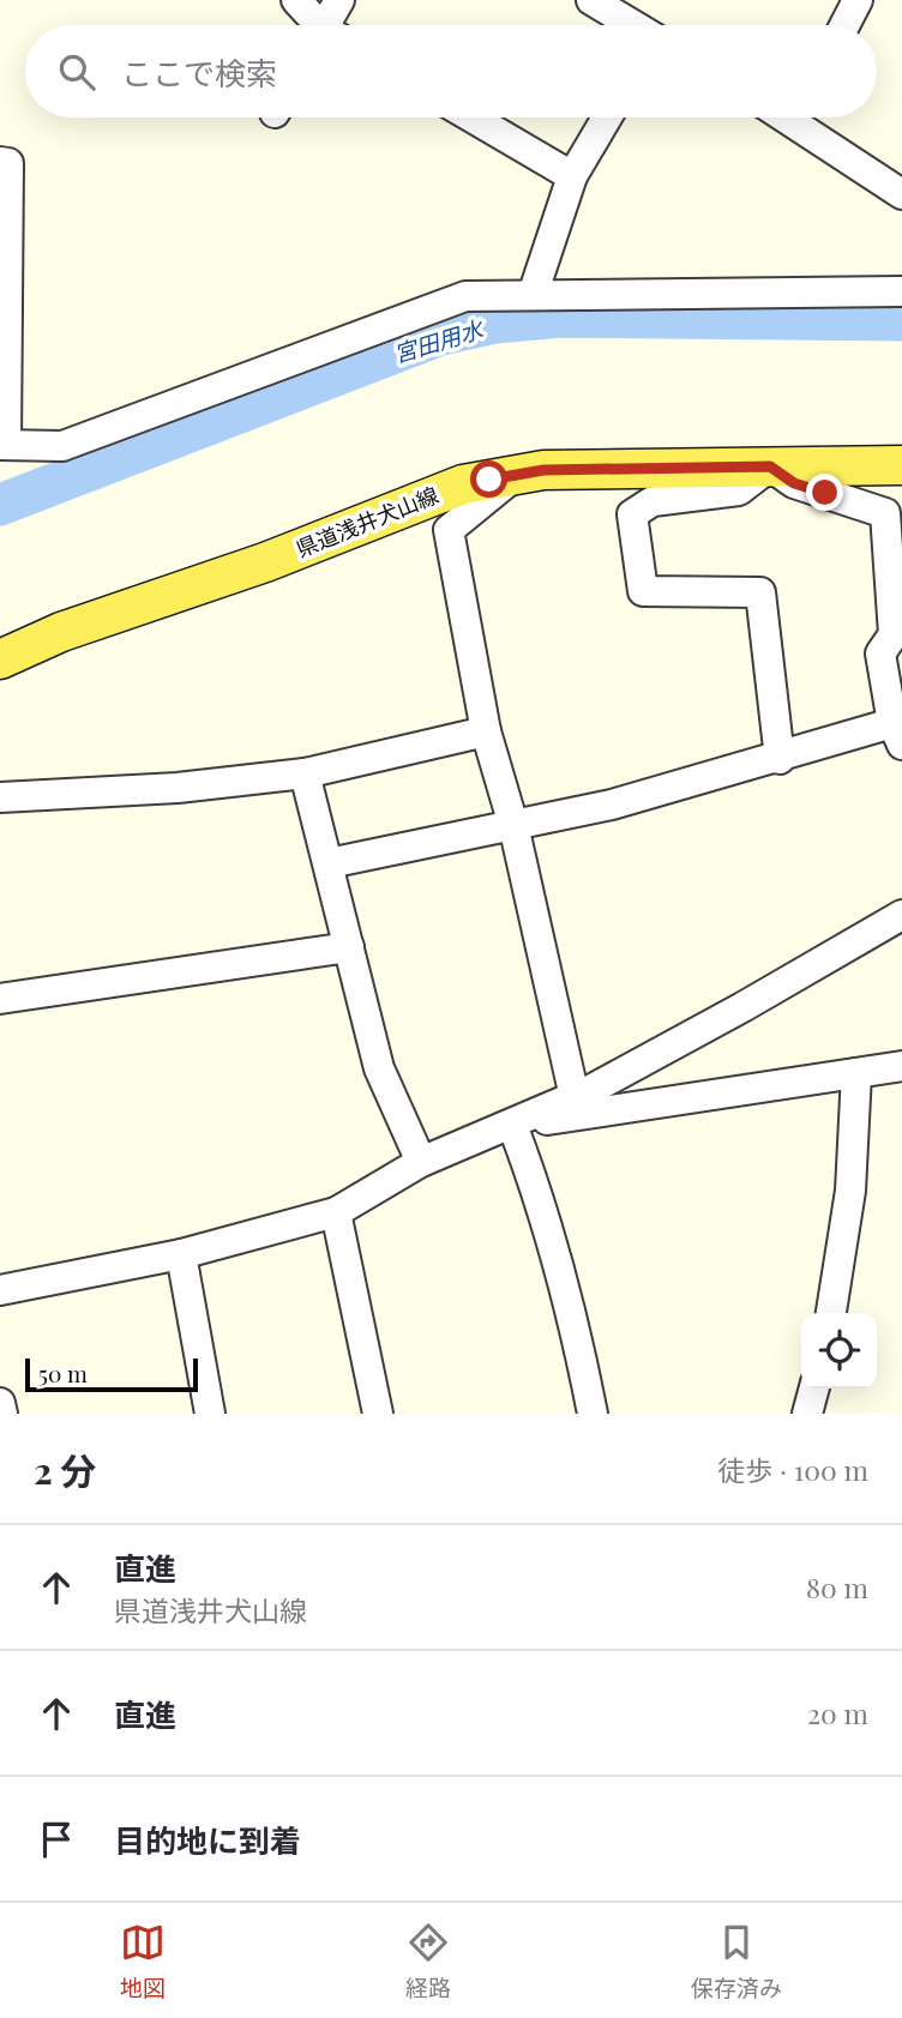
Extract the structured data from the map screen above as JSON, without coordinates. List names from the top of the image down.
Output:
{
  "streets": {
    "main road": ["県道浅井犬山線"]
  },
  "water": ["宮田用水"],
  "scale_bar": "50 m",
  "page": {
    "search": "ここで検索",
    "scale": "50 m",
    "heading": ["2 分", "徒歩 · 100 m"],
    "list": [
      ["直進", "県道浅井犬山線", "80 m"],
      ["直進", "20 m"],
      "目的地に到着"
    ],
    "nav": ["地図", "経路", "保存済み"]
  }
}
